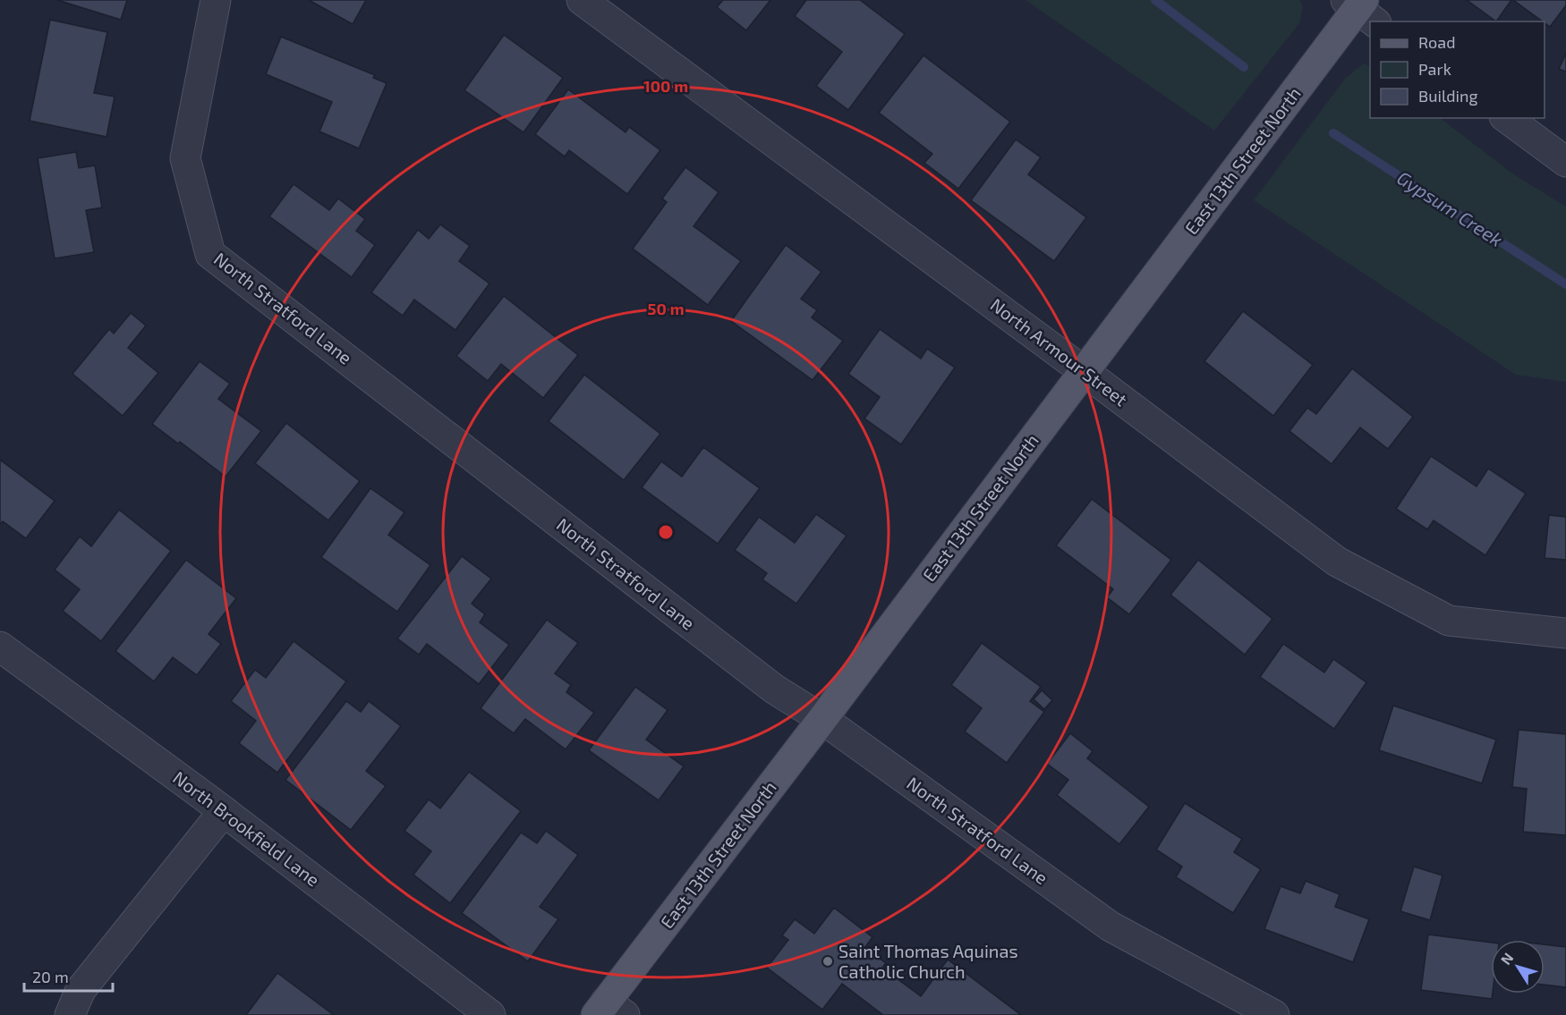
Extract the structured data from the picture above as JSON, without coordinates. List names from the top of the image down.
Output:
{
  "streets": {
    "main road": ["East 13th Street North"],
    "street": ["North Stratford Lane", "North Armour Street", "North Brookfield Lane"]
  },
  "crossings": [
    ["East 13th Street North", "North Stratford Lane"],
    ["East 13th Street North", "North Armour Street"]
  ],
  "water": ["Gypsum Creek"],
  "places": ["Saint Thomas Aquinas Catholic Church"],
  "legend": ["Road", "Park", "Building"],
  "scale_bar": "20 m",
  "north": "top left",
  "rings": ["100 m", "50 m"]
}
